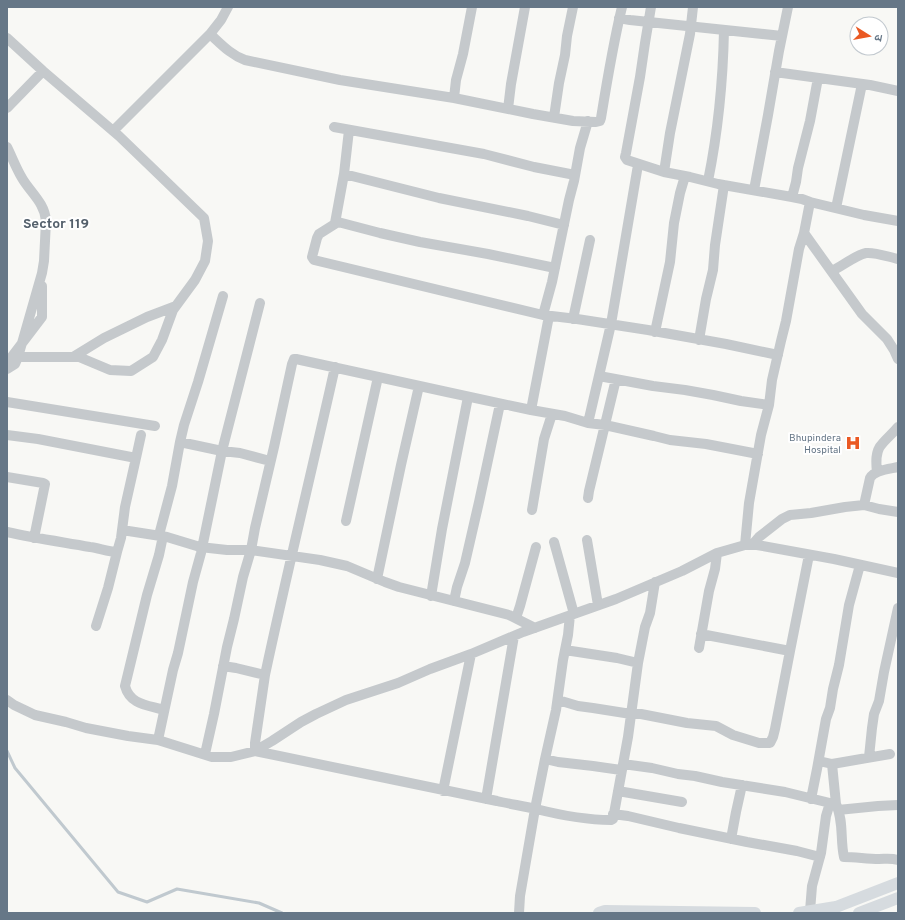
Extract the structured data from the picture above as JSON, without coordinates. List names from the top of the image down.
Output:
{
  "districts": ["Sector 119"],
  "places": {
    "hospital": ["Bhupindera Hospital"]
  },
  "north": "right"
}
